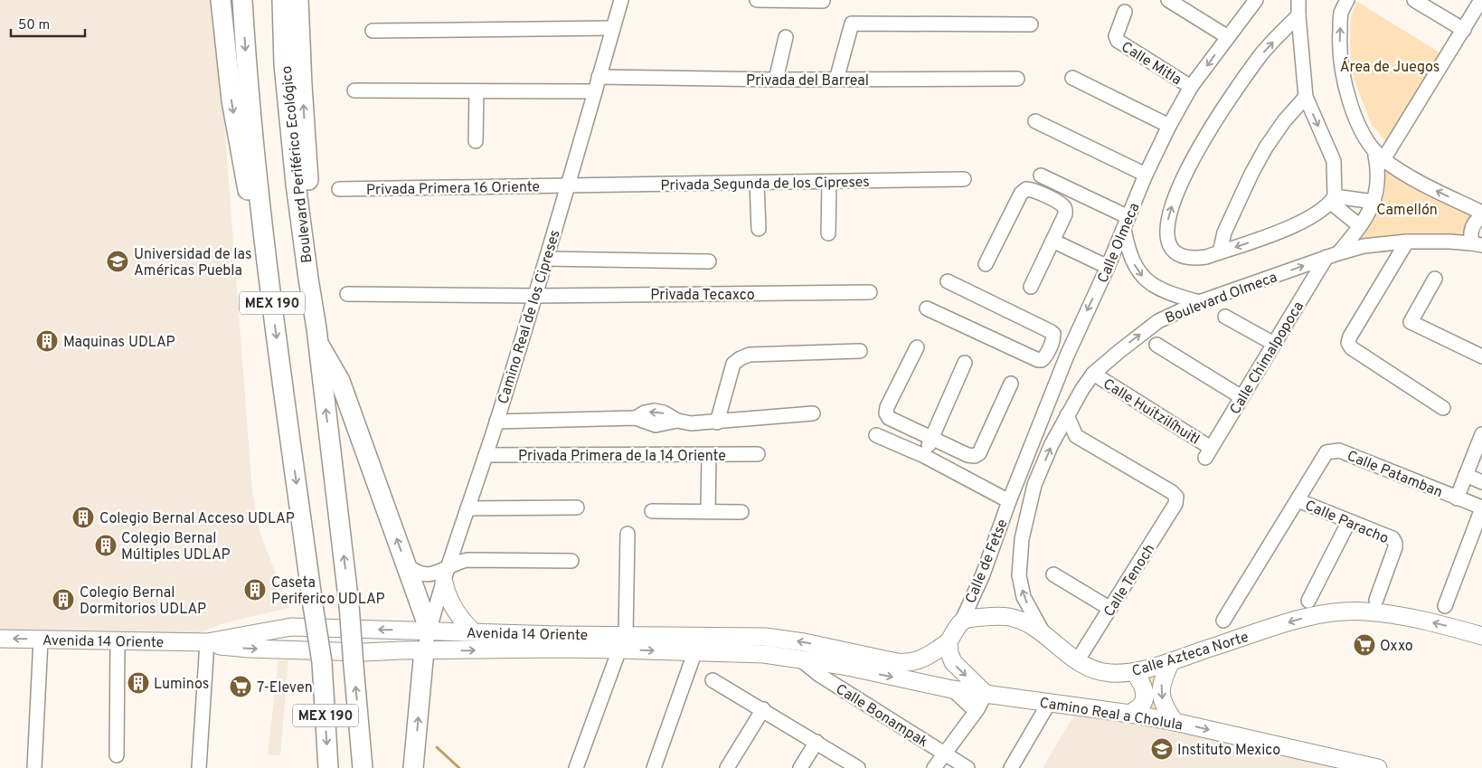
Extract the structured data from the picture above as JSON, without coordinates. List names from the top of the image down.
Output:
{
  "streets": {
    "highway": ["Boulevard Periférico Ecológico", "MEX 190"],
    "main road": ["Avenida 14 Oriente", "Calle Azteca Norte", "Camino Real a Cholula"],
    "street": [
      "Calle Mitla",
      "Privada del Barreal",
      "Privada Segunda de los Cipreses",
      "Privada Primera 16 Oriente",
      "Calle Olmeca",
      "Privada Tecaxco",
      "Boulevard Olmeca",
      "Camino Real de los Cipreses",
      "Calle Chimalpopoca",
      "Calle Huitzilíhuitl",
      "Privada Primera de la 14 Oriente",
      "Calle Patamban",
      "Calle Paracho",
      "Calle de Fetse",
      "Calle Tenoch",
      "Calle Bonampak"
    ]
  },
  "crossings": [
    ["Calle Mitla", "Calle Olmeca"],
    ["Privada del Barreal", "Camino Real de los Cipreses"],
    ["Privada Segunda de los Cipreses", "Privada Primera 16 Oriente"],
    ["Privada Segunda de los Cipreses", "Camino Real de los Cipreses"],
    ["Privada Primera 16 Oriente", "Camino Real de los Cipreses"],
    ["Calle Olmeca", "Calle de Fetse"],
    ["Privada Tecaxco", "Camino Real de los Cipreses"],
    ["Boulevard Olmeca", "Calle Chimalpopoca"],
    ["Boulevard Olmeca", "Calle Huitzilíhuitl"],
    ["Boulevard Olmeca", "Calle Tenoch"],
    ["Boulevard Olmeca", "Calle Azteca Norte"],
    ["Camino Real de los Cipreses", "Privada Primera de la 14 Oriente"],
    ["Camino Real de los Cipreses", "Avenida 14 Oriente"],
    ["Calle Chimalpopoca", "Calle Huitzilíhuitl"],
    ["Calle Patamban", "Calle Paracho"],
    ["Calle de Fetse", "Calle Azteca Norte"],
    ["Calle Tenoch", "Calle Azteca Norte"],
    ["Avenida 14 Oriente", "Camino Real a Cholula"],
    ["Avenida 14 Oriente", "Calle Bonampak"]
  ],
  "one_way": ["Calle Azteca Norte", "Camino Real a Cholula"],
  "parks": ["Área de Juegos", "Camellón"],
  "places": {
    "school or university": ["Universidad de las Américas Puebla", "Instituto Mexico"],
    "building": [
      "Maquinas UDLAP",
      "Colegio Bernal Acceso UDLAP",
      "Colegio Bernal Múltiples UDLAP",
      "Caseta Periferico UDLAP",
      "Colegio Bernal Dormitorios UDLAP",
      "Luminos"
    ],
    "supermarket": ["Oxxo", "7-Eleven"]
  },
  "scale_bar": "50 m"
}
